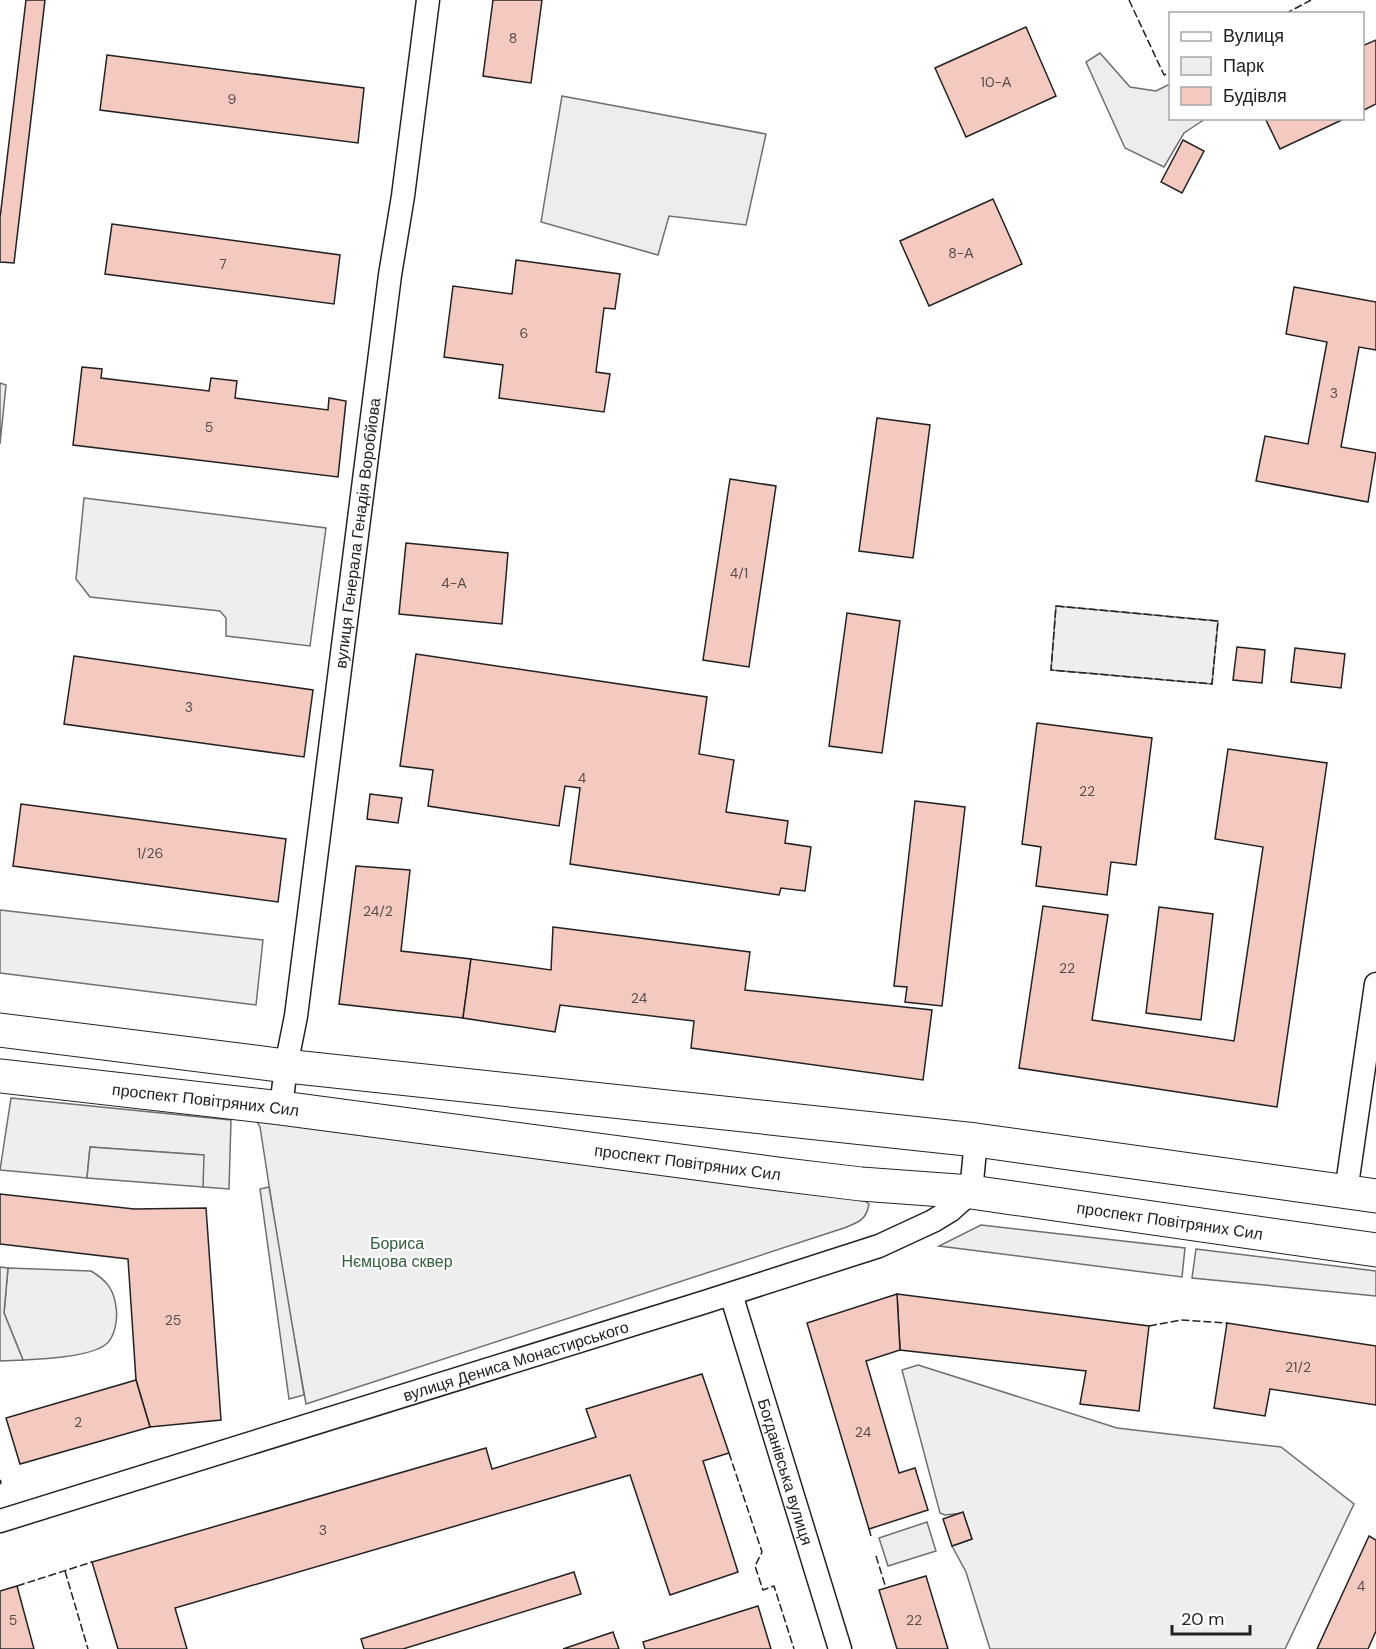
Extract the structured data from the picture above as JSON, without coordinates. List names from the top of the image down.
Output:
{
  "streets": {
    "main road": ["проспект Повітряних Сил"],
    "street": ["вулиця Генерала Генадія Воробйова", "вулиця Дениса Монастирського", "Богданівська вулиця"]
  },
  "crossings": [
    ["вулиця Генерала Генадія Воробйова", "проспект Повітряних Сил"],
    ["проспект Повітряних Сил", "вулиця Дениса Монастирського"],
    ["вулиця Дениса Монастирського", "Богданівська вулиця"]
  ],
  "parks": ["Бориса Нємцова сквер"],
  "house_numbers": [
    "8",
    "10-А",
    "9",
    "8-А",
    "7",
    "6",
    "3",
    "5",
    "4/1",
    "4-А",
    "3",
    "4",
    "22",
    "1/26",
    "24/2",
    "22",
    "24",
    "25",
    "21/2",
    "2",
    "24",
    "3",
    "4",
    "5",
    "22"
  ],
  "legend": ["Вулиця", "Парк", "Будівля"],
  "scale_bar": "20 m"
}
